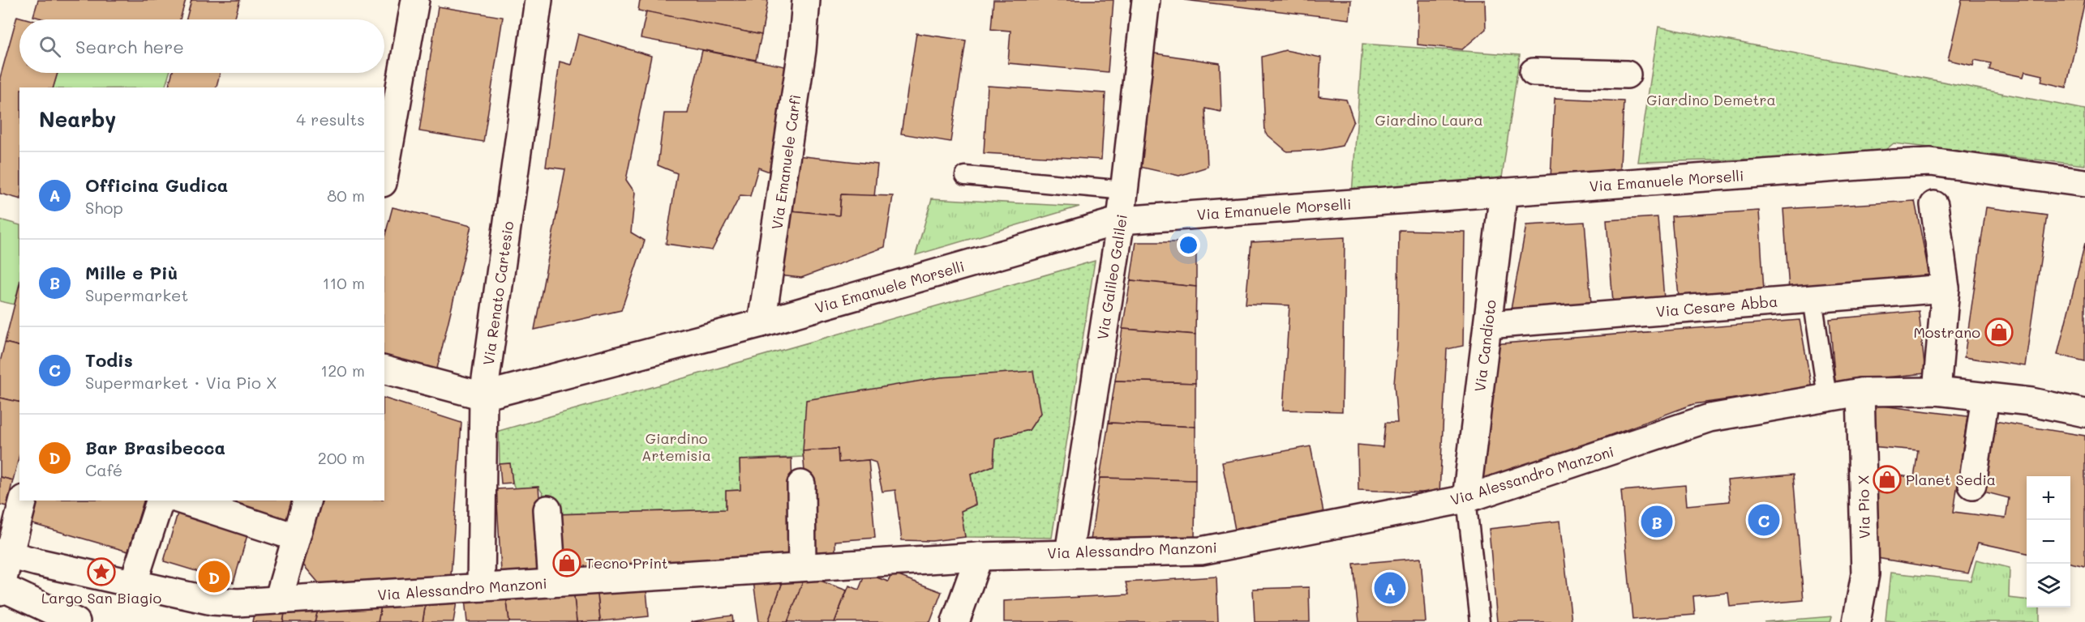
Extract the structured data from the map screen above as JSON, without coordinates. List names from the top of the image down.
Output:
{
  "streets": {
    "street": [
      "Via Emanuele Carfì",
      "Via Emanuele Morselli",
      "Via Galileo Galilei",
      "Via Renato Cartesio",
      "Via Cesare Abba",
      "Via Candioto",
      "Via Alessandro Manzoni",
      "Via Pio X"
    ]
  },
  "crossings": [
    ["Via Emanuele Carfì", "Via Emanuele Morselli"],
    ["Via Emanuele Morselli", "Via Galileo Galilei"],
    ["Via Emanuele Morselli", "Via Renato Cartesio"],
    ["Via Emanuele Morselli", "Via Candioto"],
    ["Via Galileo Galilei", "Via Alessandro Manzoni"],
    ["Via Renato Cartesio", "Via Alessandro Manzoni"],
    ["Via Cesare Abba", "Via Candioto"],
    ["Via Candioto", "Via Alessandro Manzoni"],
    ["Via Alessandro Manzoni", "Via Pio X"]
  ],
  "parks": ["Giardino Demetra", "Giardino Laura", "Giardino Artemisia"],
  "places": {
    "shop": ["Mostrano", "Planet Sedia", "Tecno Print"],
    "place": ["Largo San Biagio"]
  },
  "page": {
    "search": "Search here",
    "heading": ["Nearby", "4 results"],
    "list": [
      {
        "mark": "A",
        "name": "Officina Gudica",
        "note": "Shop",
        "value": "80 m"
      },
      {
        "mark": "B",
        "name": "Mille e Più",
        "note": "Supermarket",
        "value": "110 m"
      },
      {
        "mark": "C",
        "name": "Todis",
        "note": "Supermarket · Via Pio X",
        "value": "120 m"
      },
      {
        "mark": "D",
        "name": "Bar Brasibecca",
        "note": "Café",
        "value": "200 m"
      }
    ],
    "map_buttons": ["+", "−"],
    "pins": [
      "C",
      "B",
      "D",
      "A"
    ]
  }
}
